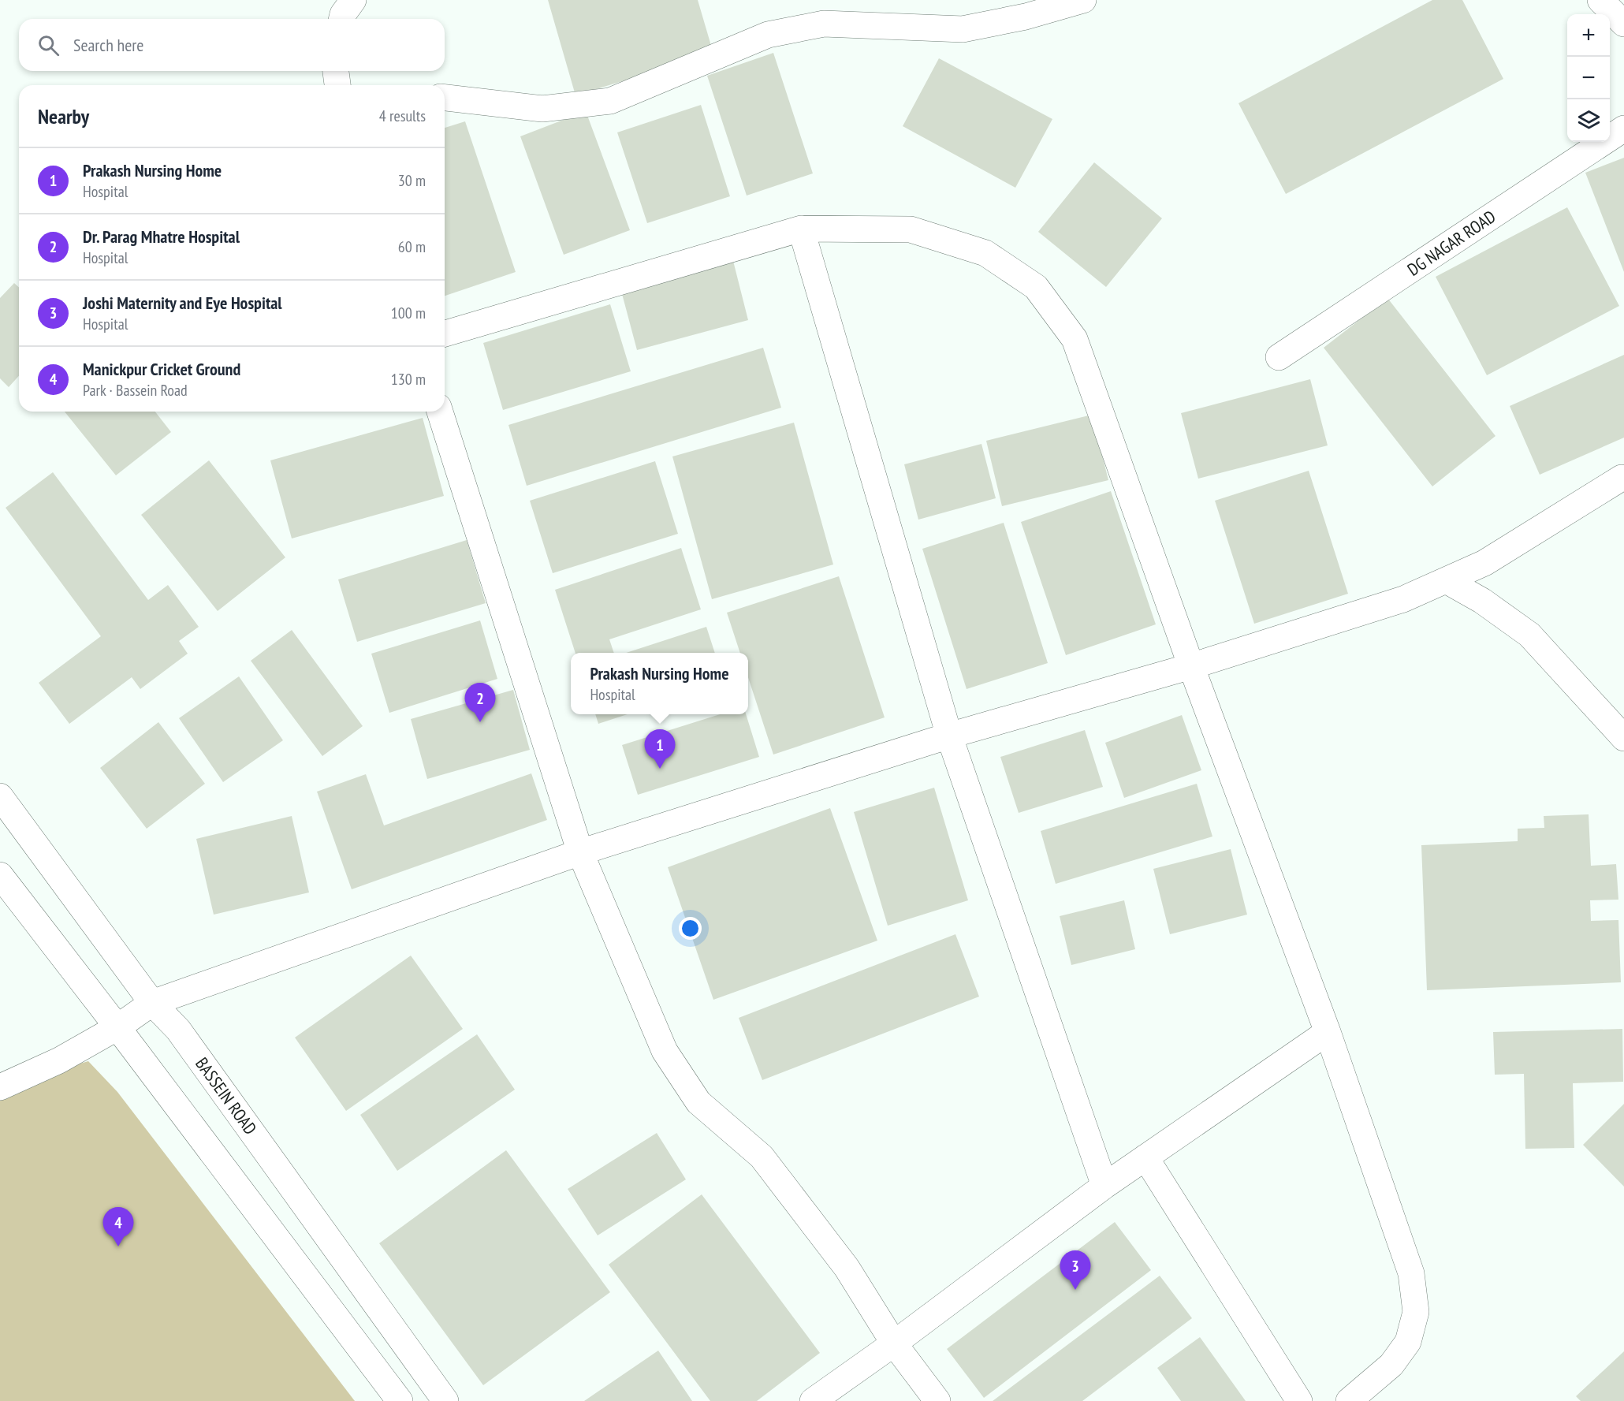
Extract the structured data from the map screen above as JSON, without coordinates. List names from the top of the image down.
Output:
{
  "streets": {
    "street": ["DG NAGAR ROAD", "BASSEIN ROAD"]
  },
  "page": {
    "map_buttons": ["+", "−"],
    "search": "Search here",
    "heading": ["Nearby", "4 results"],
    "list": [
      {
        "mark": "1",
        "name": "Prakash Nursing Home",
        "note": "Hospital",
        "value": "30 m"
      },
      {
        "mark": "2",
        "name": "Dr. Parag Mhatre Hospital",
        "note": "Hospital",
        "value": "60 m"
      },
      {
        "mark": "3",
        "name": "Joshi Maternity and Eye Hospital",
        "note": "Hospital",
        "value": "100 m"
      },
      {
        "mark": "4",
        "name": "Manickpur Cricket Ground",
        "note": "Park · Bassein Road",
        "value": "130 m"
      }
    ],
    "popup": ["Prakash Nursing Home", "Hospital"],
    "pins": [
      "2",
      "1",
      "4",
      "3"
    ]
  }
}
